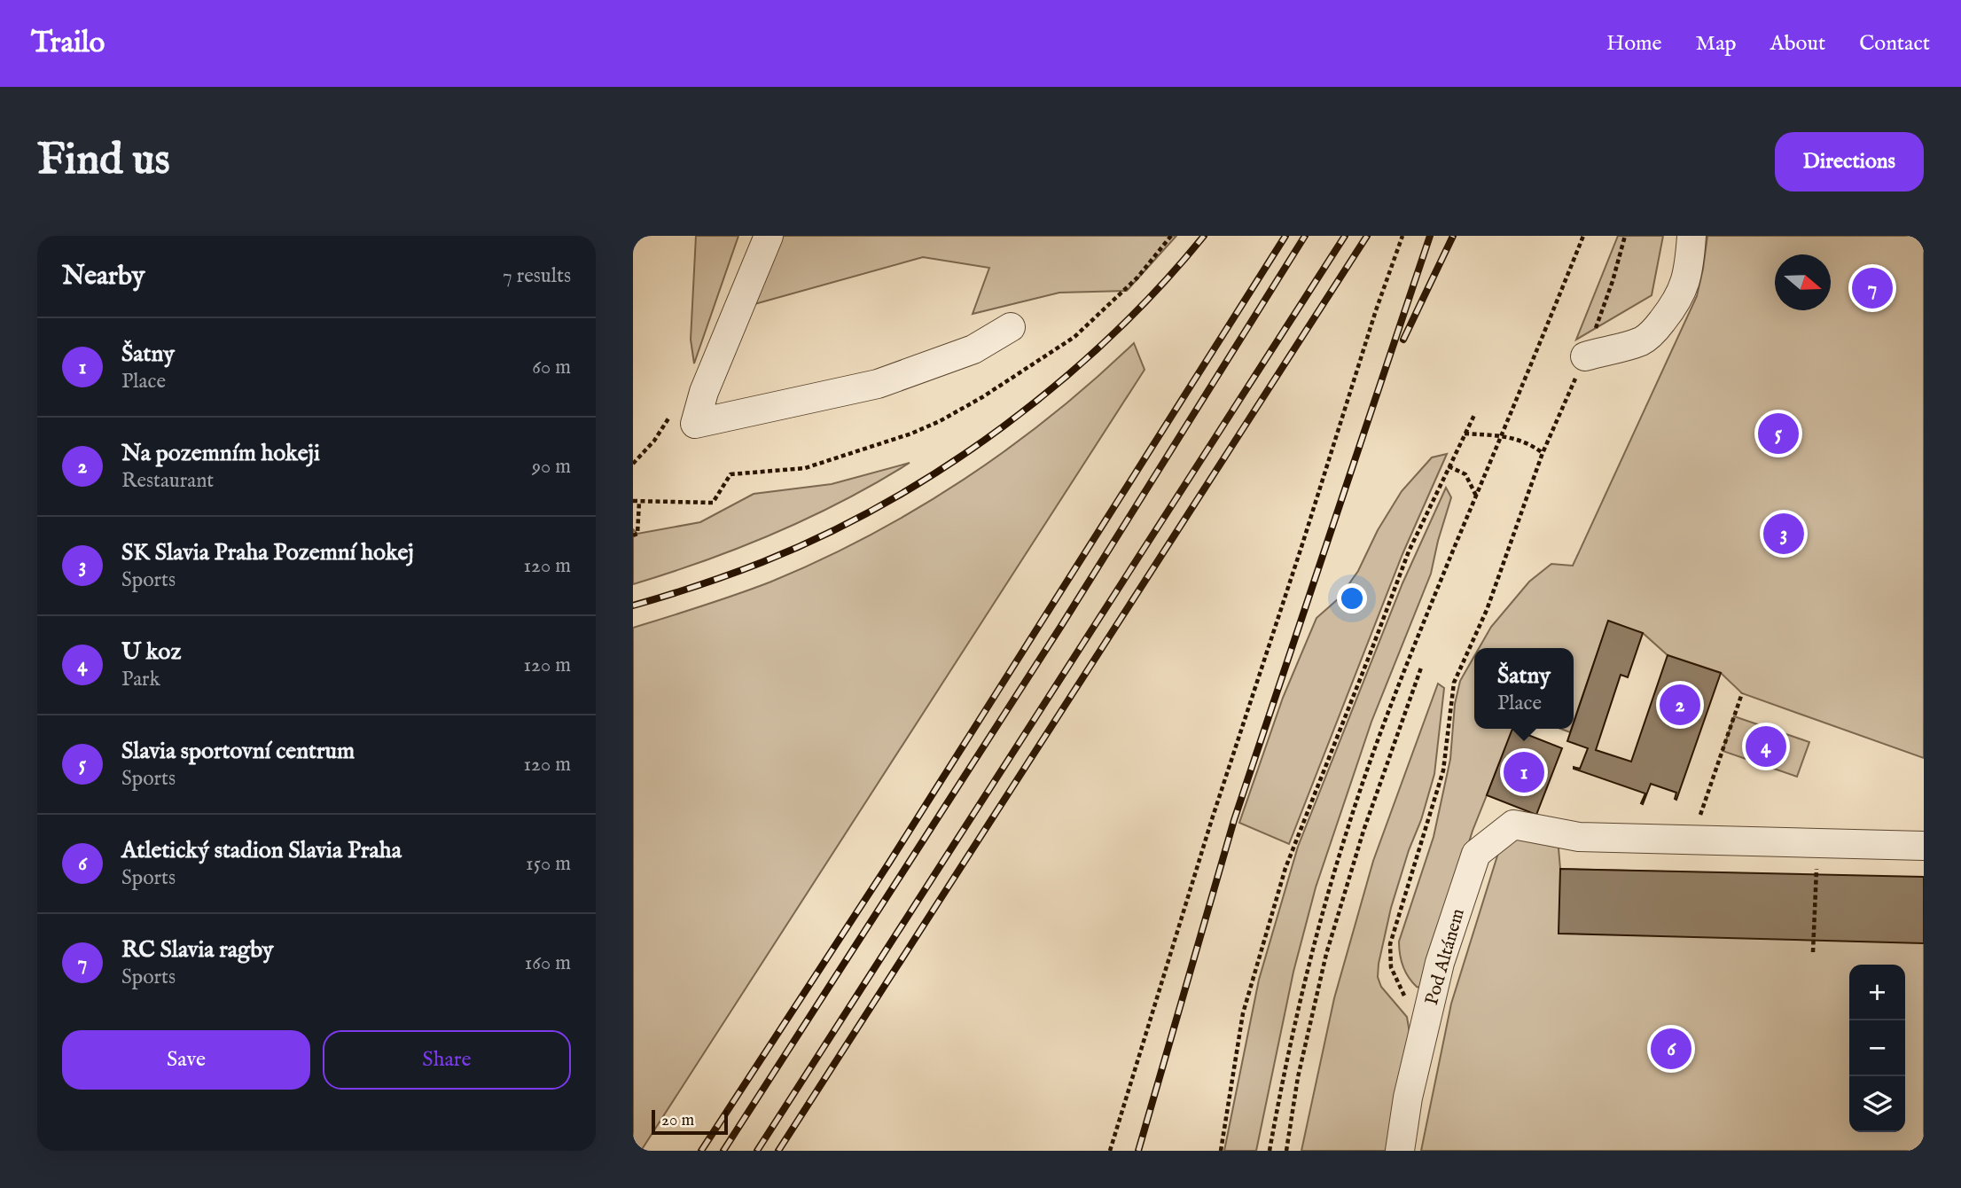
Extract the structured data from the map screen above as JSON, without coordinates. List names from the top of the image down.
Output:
{
  "streets": {
    "lane": ["Pod Altánem"]
  },
  "scale_bar": "20 m",
  "north": "right",
  "page": {
    "header": "Trailo",
    "nav": [
      "Home",
      "Map",
      "About",
      "Contact"
    ],
    "buttons": [
      "Directions",
      ["Save", "Share"]
    ],
    "title": "Find us",
    "heading": ["Nearby", "7 results"],
    "pins": [
      "7",
      "5",
      "3",
      "2",
      "4",
      "1",
      "6"
    ],
    "list": [
      {
        "mark": "1",
        "name": "Šatny",
        "note": "Place",
        "value": "60 m"
      },
      {
        "mark": "2",
        "name": "Na pozemním hokeji",
        "note": "Restaurant",
        "value": "90 m"
      },
      {
        "mark": "3",
        "name": "SK Slavia Praha Pozemní hokej",
        "note": "Sports",
        "value": "120 m"
      },
      {
        "mark": "4",
        "name": "U koz",
        "note": "Park",
        "value": "120 m"
      },
      {
        "mark": "5",
        "name": "Slavia sportovní centrum",
        "note": "Sports",
        "value": "120 m"
      },
      {
        "mark": "6",
        "name": "Atletický stadion Slavia Praha",
        "note": "Sports",
        "value": "150 m"
      },
      {
        "mark": "7",
        "name": "RC Slavia ragby",
        "note": "Sports",
        "value": "160 m"
      }
    ],
    "popup": ["Šatny", "Place"],
    "map_buttons": ["+", "−"],
    "scale": "20 m"
  }
}
